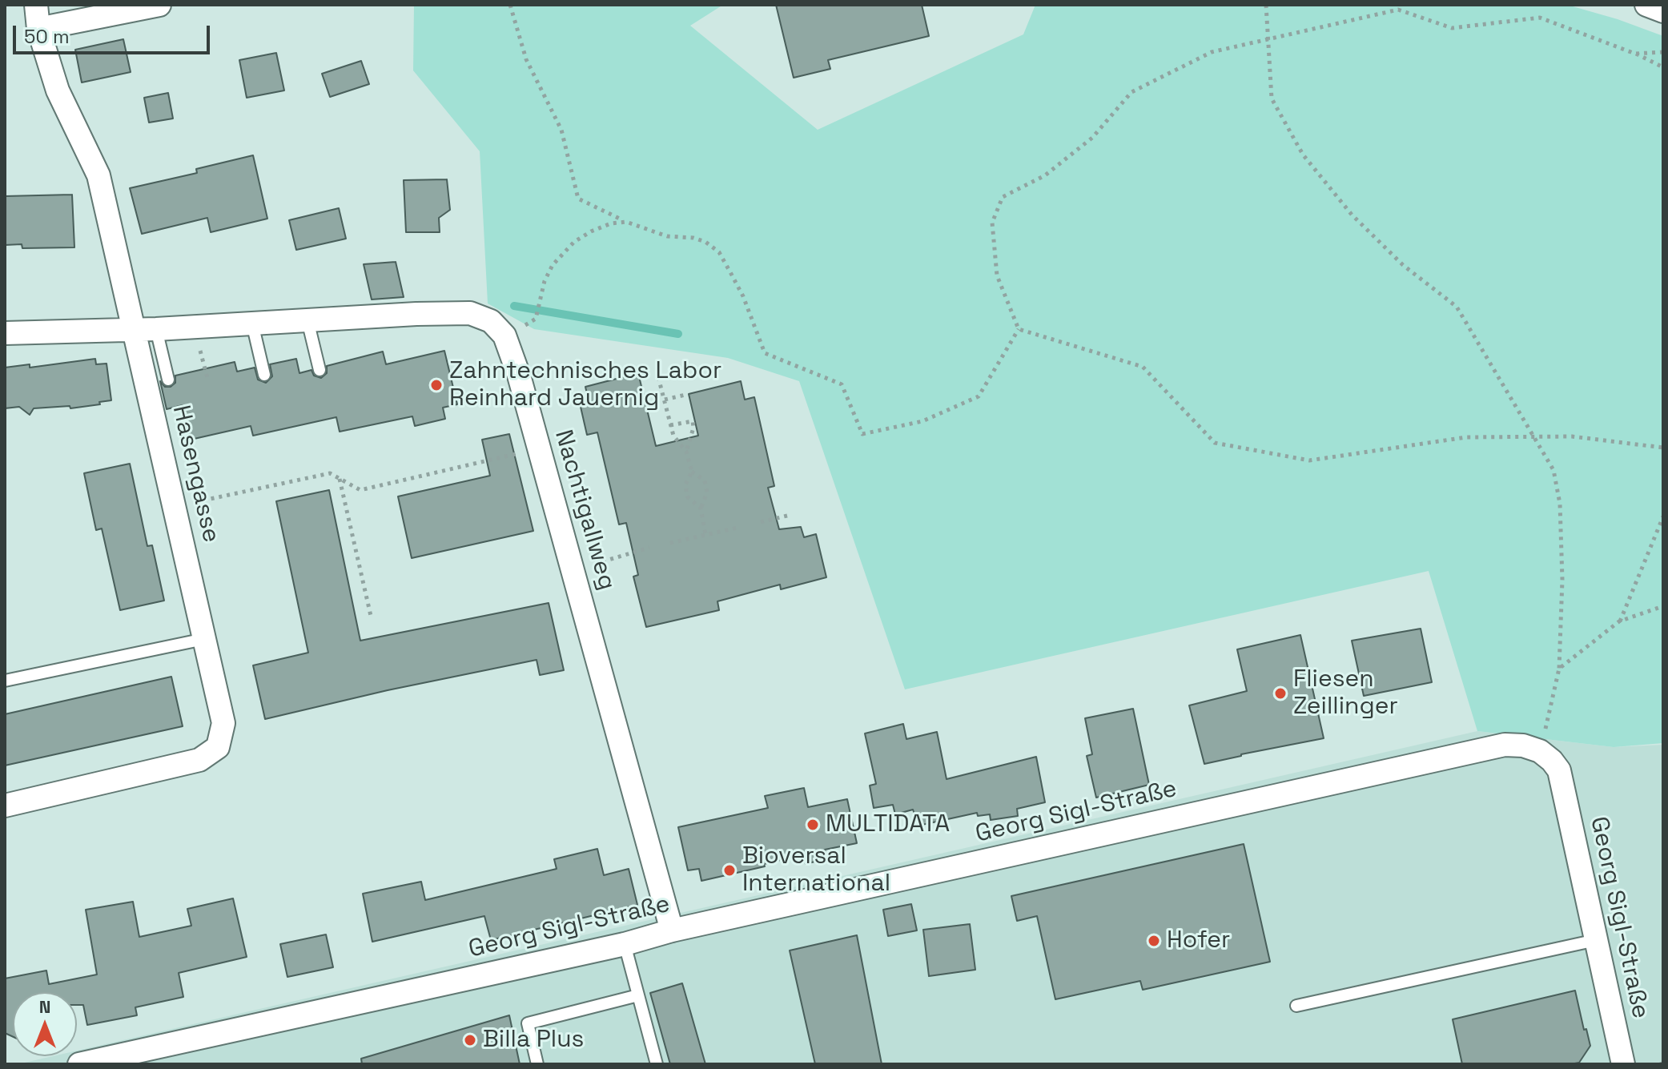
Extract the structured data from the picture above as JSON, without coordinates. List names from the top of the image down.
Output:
{
  "streets": {
    "street": ["Hasengasse", "Nachtigallweg", "Georg Sigl-Straße"]
  },
  "crossings": [
    ["Hasengasse", "Nachtigallweg"],
    ["Nachtigallweg", "Georg Sigl-Straße"]
  ],
  "places": [
    "Zahntechnisches Labor Reinhard Jauernig",
    "Fliesen Zeillinger",
    "MULTIDATA",
    "Bioversal International",
    "Hofer",
    "Billa Plus"
  ],
  "scale_bar": "50 m",
  "north": "top"
}
